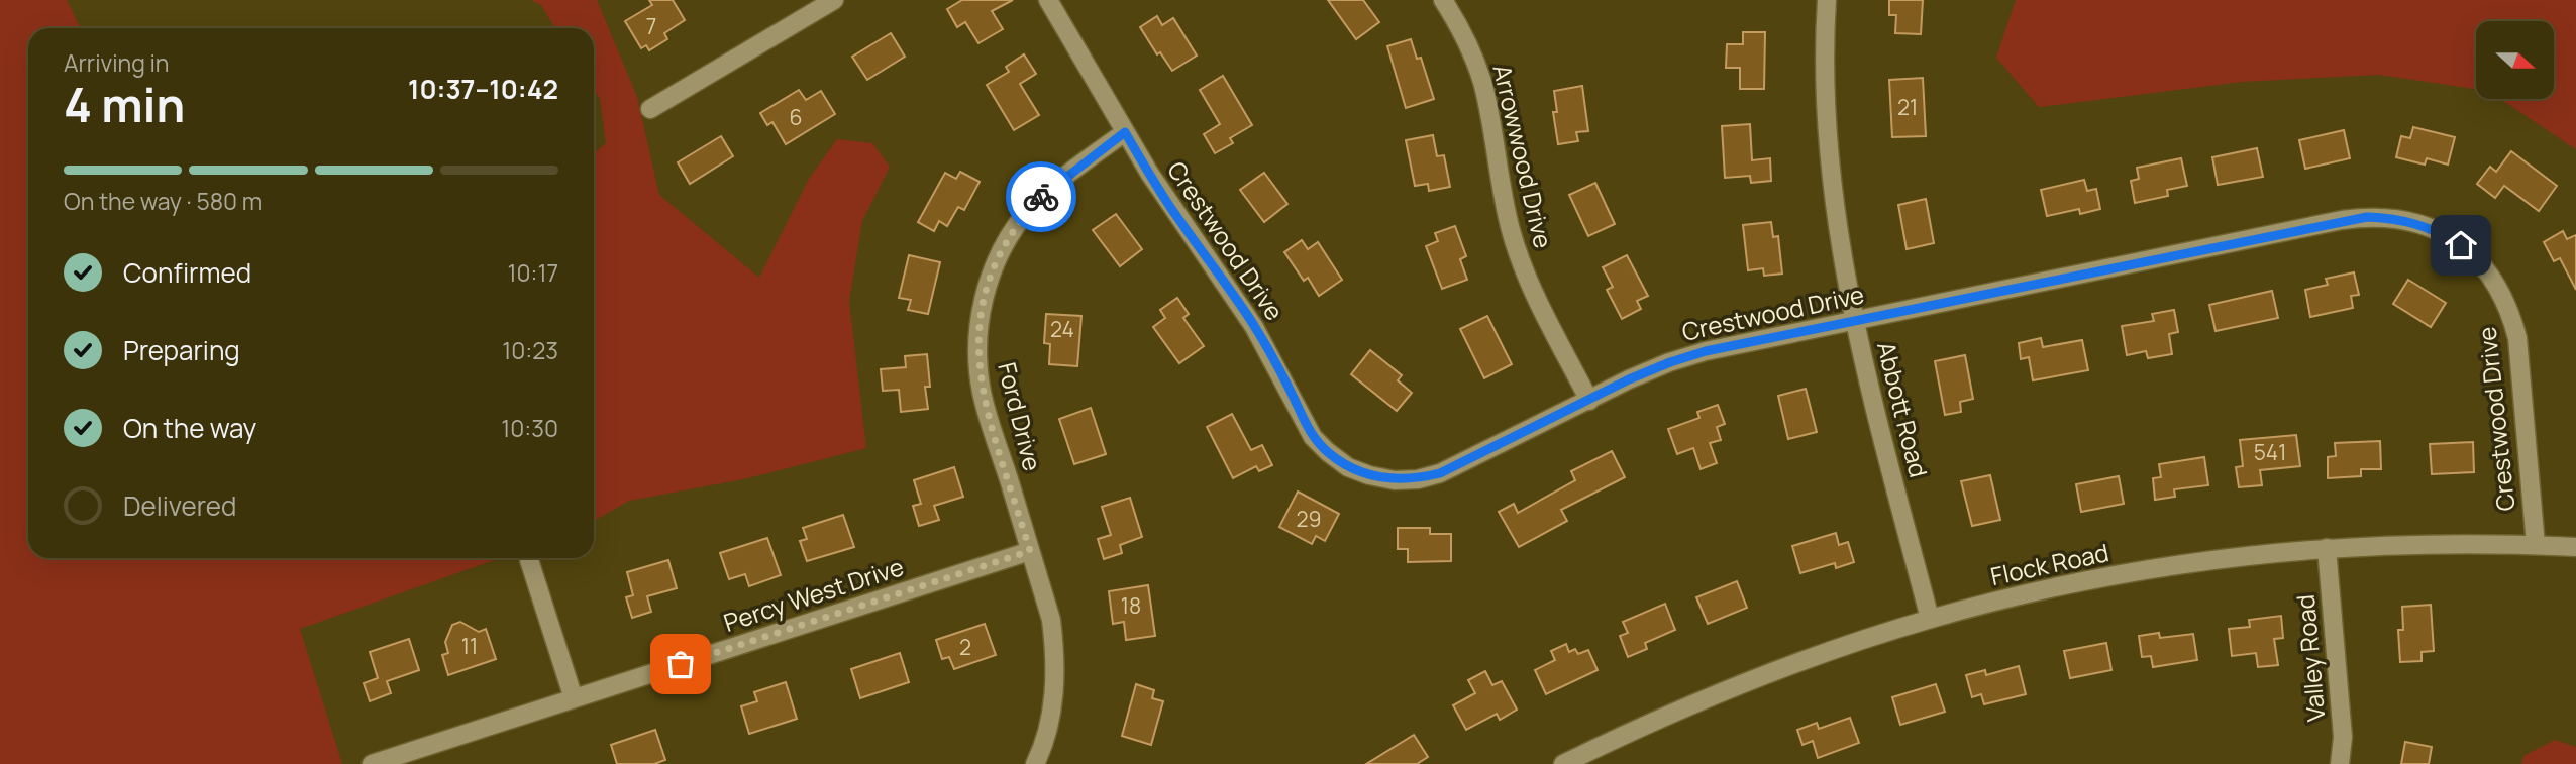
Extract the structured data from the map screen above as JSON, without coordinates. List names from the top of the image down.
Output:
{
  "streets": {
    "street": [
      "Arrowwood Drive",
      "Crestwood Drive",
      "Abbott Road",
      "Ford Drive",
      "Flock Road",
      "Percy West Drive",
      "Valley Road"
    ]
  },
  "crossings": [
    ["Arrowwood Drive", "Crestwood Drive"],
    ["Crestwood Drive", "Abbott Road"],
    ["Crestwood Drive", "Ford Drive"],
    ["Crestwood Drive", "Flock Road"],
    ["Abbott Road", "Flock Road"],
    ["Ford Drive", "Percy West Drive"],
    ["Flock Road", "Valley Road"]
  ],
  "house_numbers": [
    "7",
    "21",
    "6",
    "24",
    "541",
    "29",
    "18",
    "11",
    "2"
  ],
  "north": "right",
  "page": {
    "heading": ["4 min", "Arriving in", "10:37–10:42"],
    "bar": "On the way · 580 m",
    "list": [
      ["Confirmed", "10:17"],
      ["Preparing", "10:23"],
      ["On the way", "10:30"],
      "Delivered"
    ]
  }
}
